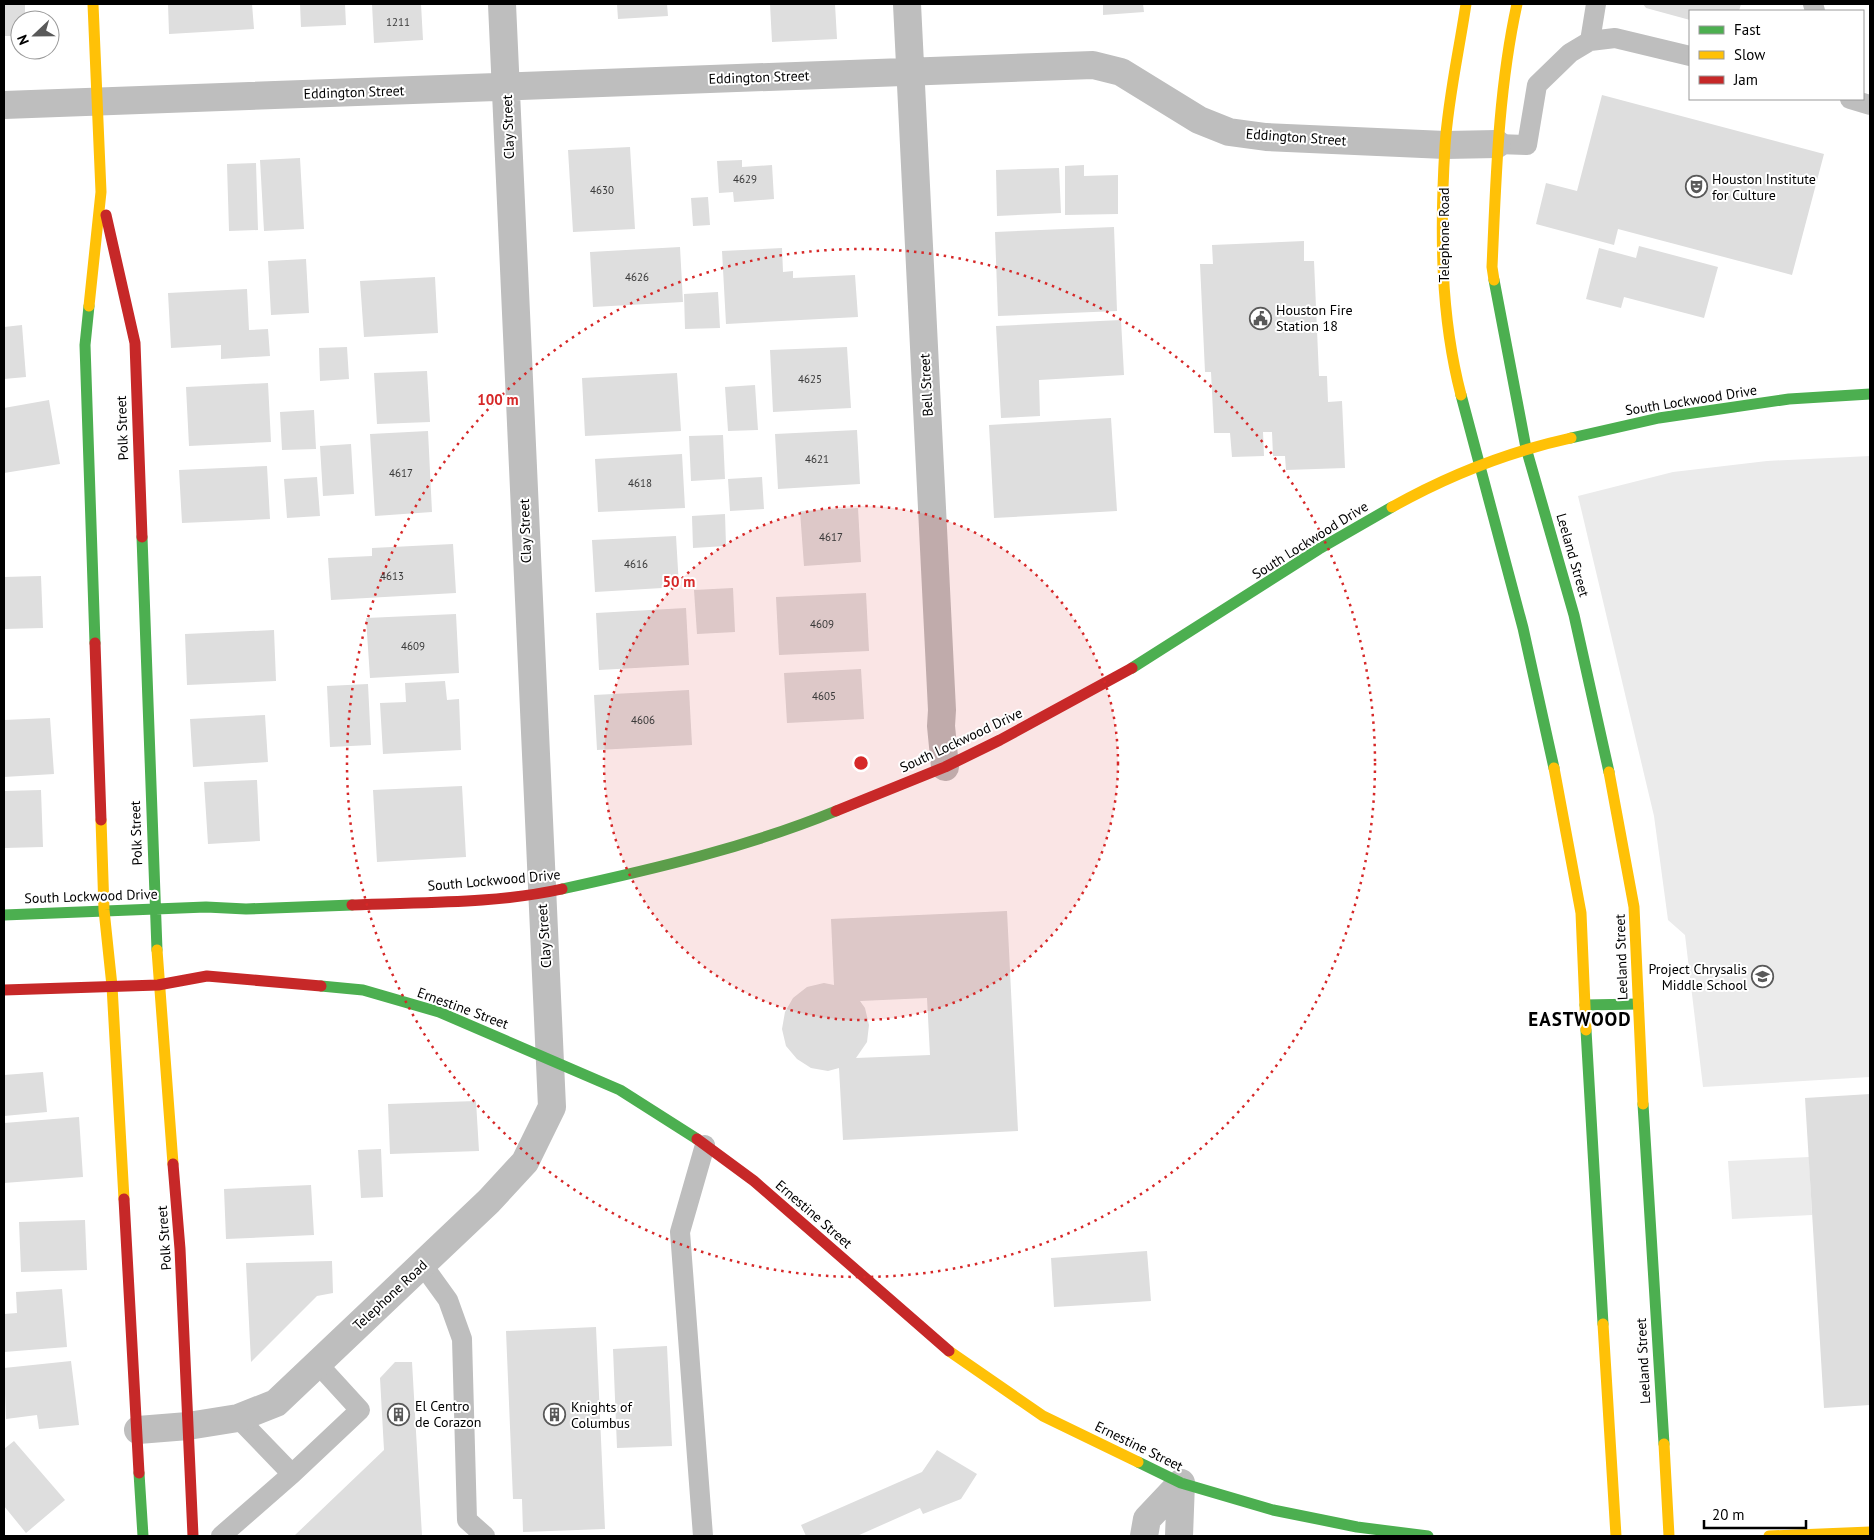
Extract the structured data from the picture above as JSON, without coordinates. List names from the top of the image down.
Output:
{
  "streets": {
    "main road": [
      "Telephone Road",
      "South Lockwood Drive",
      "Polk Street",
      "Leeland Street",
      "Ernestine Street"
    ],
    "street": ["Eddington Street", "Clay Street", "Bell Street"]
  },
  "crossings": [
    ["Eddington Street", "Clay Street"],
    ["Eddington Street", "Telephone Road"],
    ["Eddington Street", "Bell Street"],
    ["Eddington Street", "Polk Street"],
    ["Clay Street", "Telephone Road"],
    ["Clay Street", "South Lockwood Drive"],
    ["Clay Street", "Ernestine Street"],
    ["Telephone Road", "South Lockwood Drive"],
    ["Telephone Road", "Polk Street"],
    ["Telephone Road", "Ernestine Street"],
    ["Bell Street", "South Lockwood Drive"],
    ["South Lockwood Drive", "Polk Street"],
    ["South Lockwood Drive", "Leeland Street"],
    ["Polk Street", "Ernestine Street"]
  ],
  "districts": ["EASTWOOD"],
  "places": {
    "theatre": ["Houston Institute for Culture"],
    "public building": ["Houston Fire Station 18"],
    "school or university": ["Project Chrysalis Middle School"],
    "building": ["El Centro de Corazon", "Knights of Columbus"]
  },
  "house_numbers": [
    "1211",
    "4629",
    "4630",
    "4626",
    "4625",
    "4621",
    "4617",
    "4618",
    "4617",
    "4616",
    "4613",
    "4609",
    "4609",
    "4605",
    "4606"
  ],
  "legend": ["Fast", "Slow", "Jam"],
  "scale_bar": "20 m",
  "north": "left",
  "rings": ["100 m", "50 m"]
}
